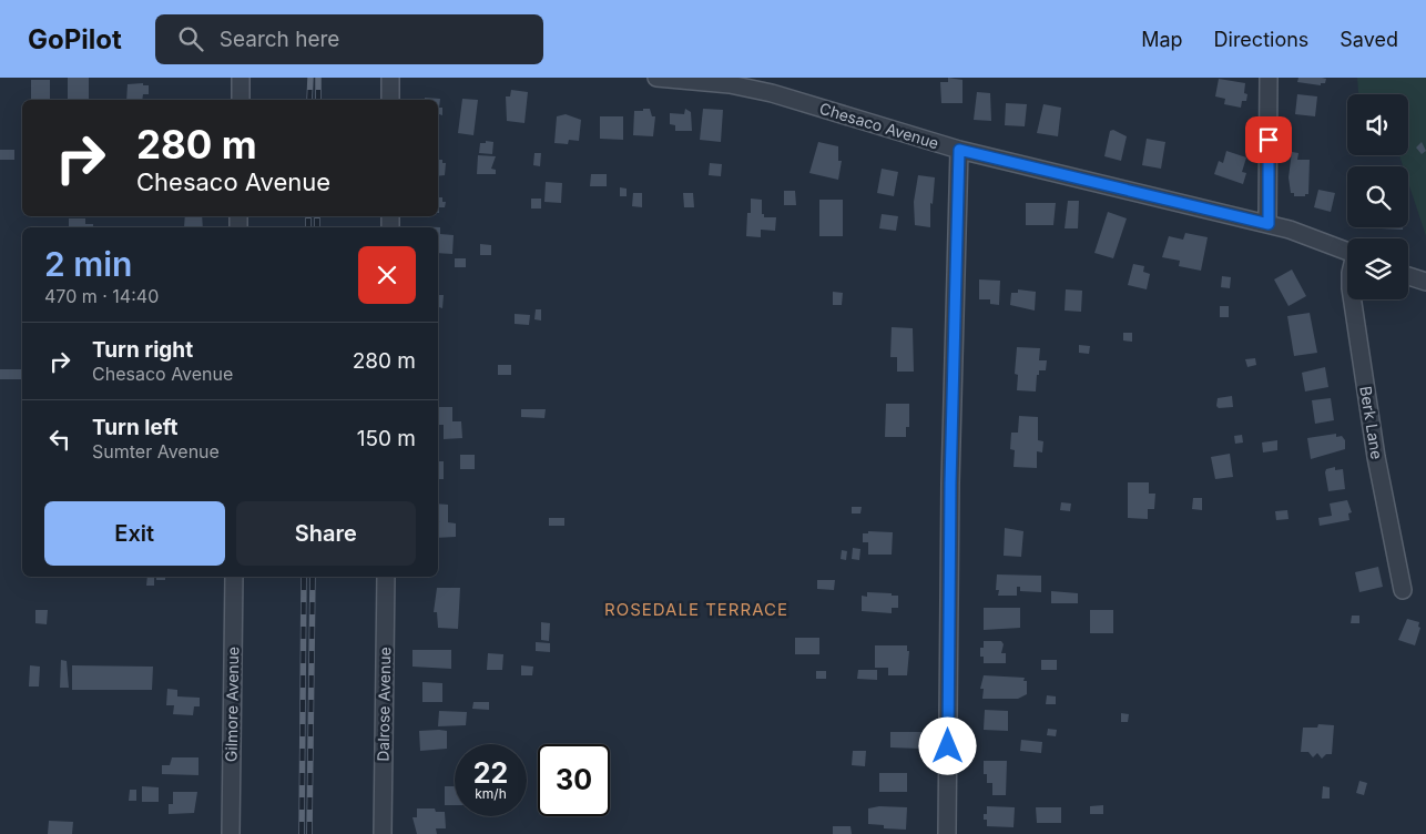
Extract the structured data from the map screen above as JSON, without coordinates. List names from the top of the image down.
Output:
{
  "streets": {
    "street": [
      "Chesaco Avenue",
      "Berk Lane",
      "Gilmore Avenue",
      "Dalrose Avenue"
    ]
  },
  "districts": ["ROSEDALE TERRACE"],
  "page": {
    "header": "GoPilot",
    "search": "Search here",
    "nav": ["Map", "Directions", "Saved"],
    "turn": ["280 m", "Chesaco Avenue"],
    "heading": ["2 min", "470 m · 14:40"],
    "list": [
      {
        "name": "Turn right",
        "note": "Chesaco Avenue",
        "value": "280 m"
      },
      {
        "name": "Turn left",
        "note": "Sumter Avenue",
        "value": "150 m"
      }
    ],
    "buttons": ["Exit", "Share"],
    "speed": "22 km/h",
    "limit": "30"
  }
}
